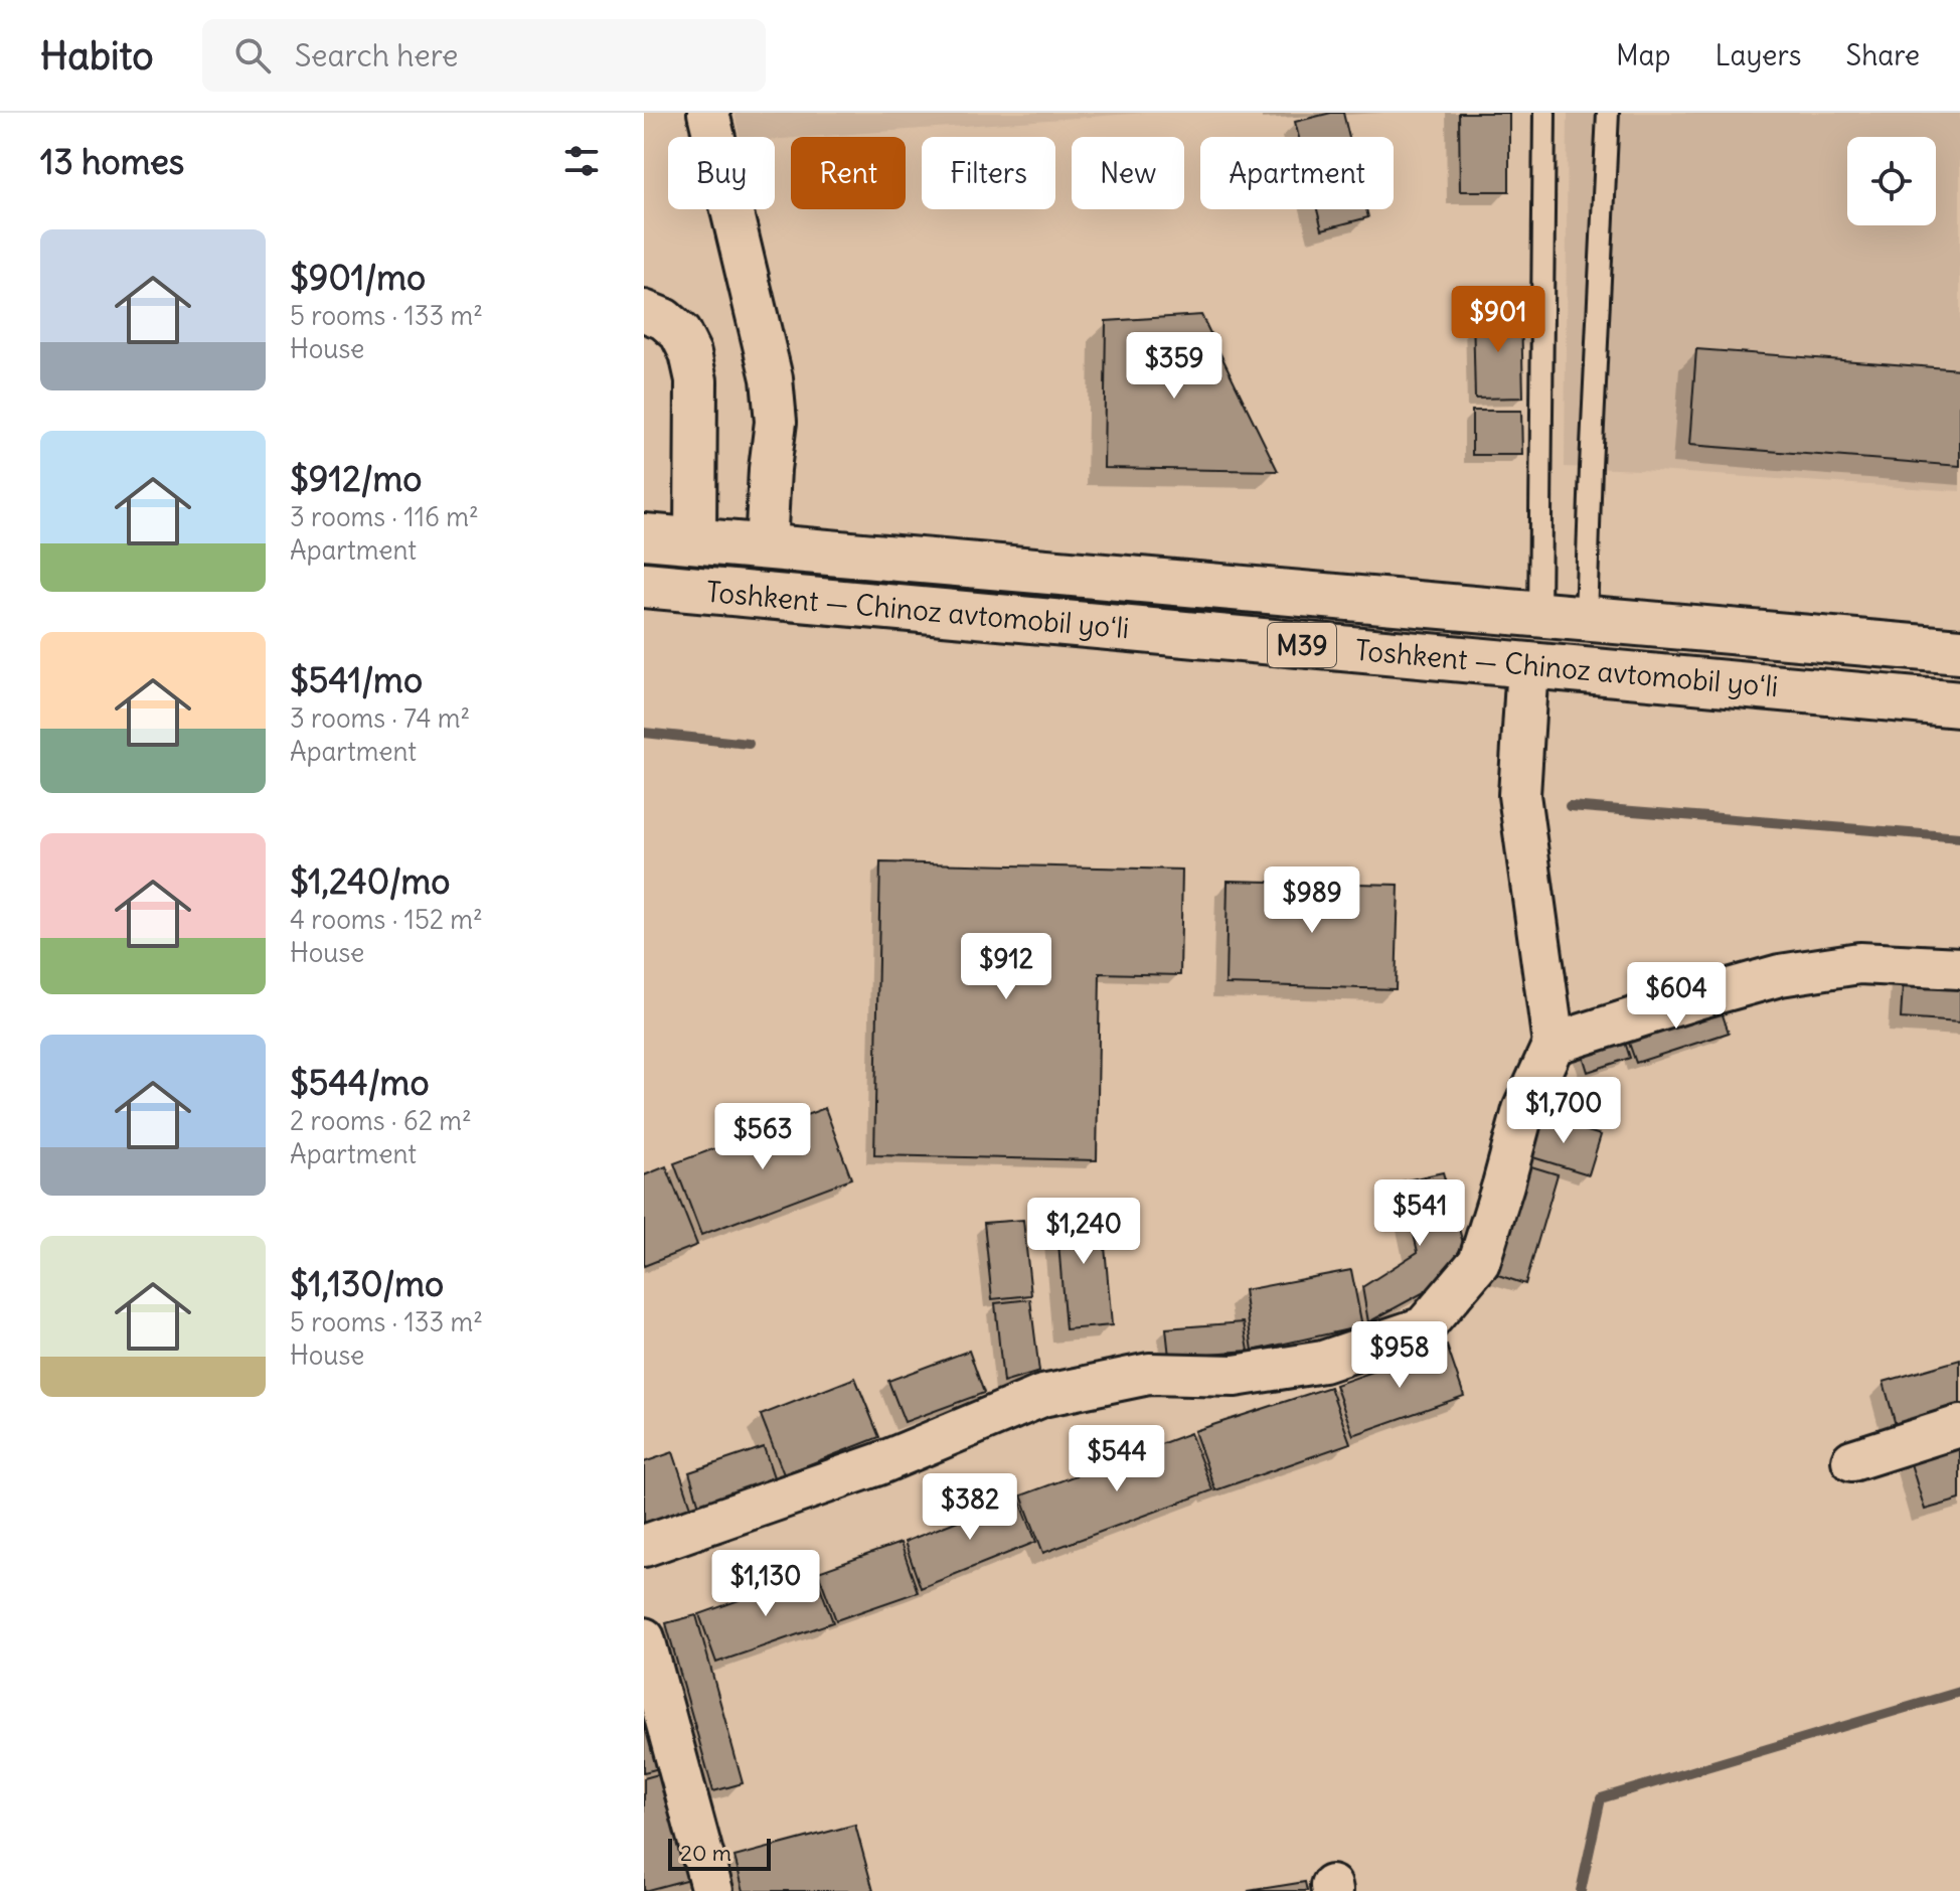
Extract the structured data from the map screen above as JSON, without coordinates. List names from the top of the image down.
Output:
{
  "streets": {
    "highway": ["Toshkent — Chinoz avtomobil yoʻli", "M39"]
  },
  "scale_bar": "20 m",
  "page": {
    "header": "Habito",
    "search": "Search here",
    "nav": ["Map", "Layers", "Share"],
    "heading": "13 homes",
    "chip": [
      "Buy",
      "Rent",
      "Filters",
      "New",
      "Apartment"
    ],
    "list": [
      {
        "name": "$901/mo",
        "note": "5 rooms · 133 m² · House"
      },
      {
        "name": "$912/mo",
        "note": "3 rooms · 116 m² · Apartment"
      },
      {
        "name": "$541/mo",
        "note": "3 rooms · 74 m² · Apartment"
      },
      {
        "name": "$1,240/mo",
        "note": "4 rooms · 152 m² · House"
      },
      {
        "name": "$544/mo",
        "note": "2 rooms · 62 m² · Apartment"
      },
      {
        "name": "$1,130/mo",
        "note": "5 rooms · 133 m² · House"
      }
    ],
    "price": [
      "$901",
      "$359",
      "$989",
      "$912",
      "$604",
      "$1,700",
      "$563",
      "$541",
      "$1,240",
      "$958",
      "$544",
      "$382",
      "$1,130"
    ],
    "scale": "20 m"
  }
}
